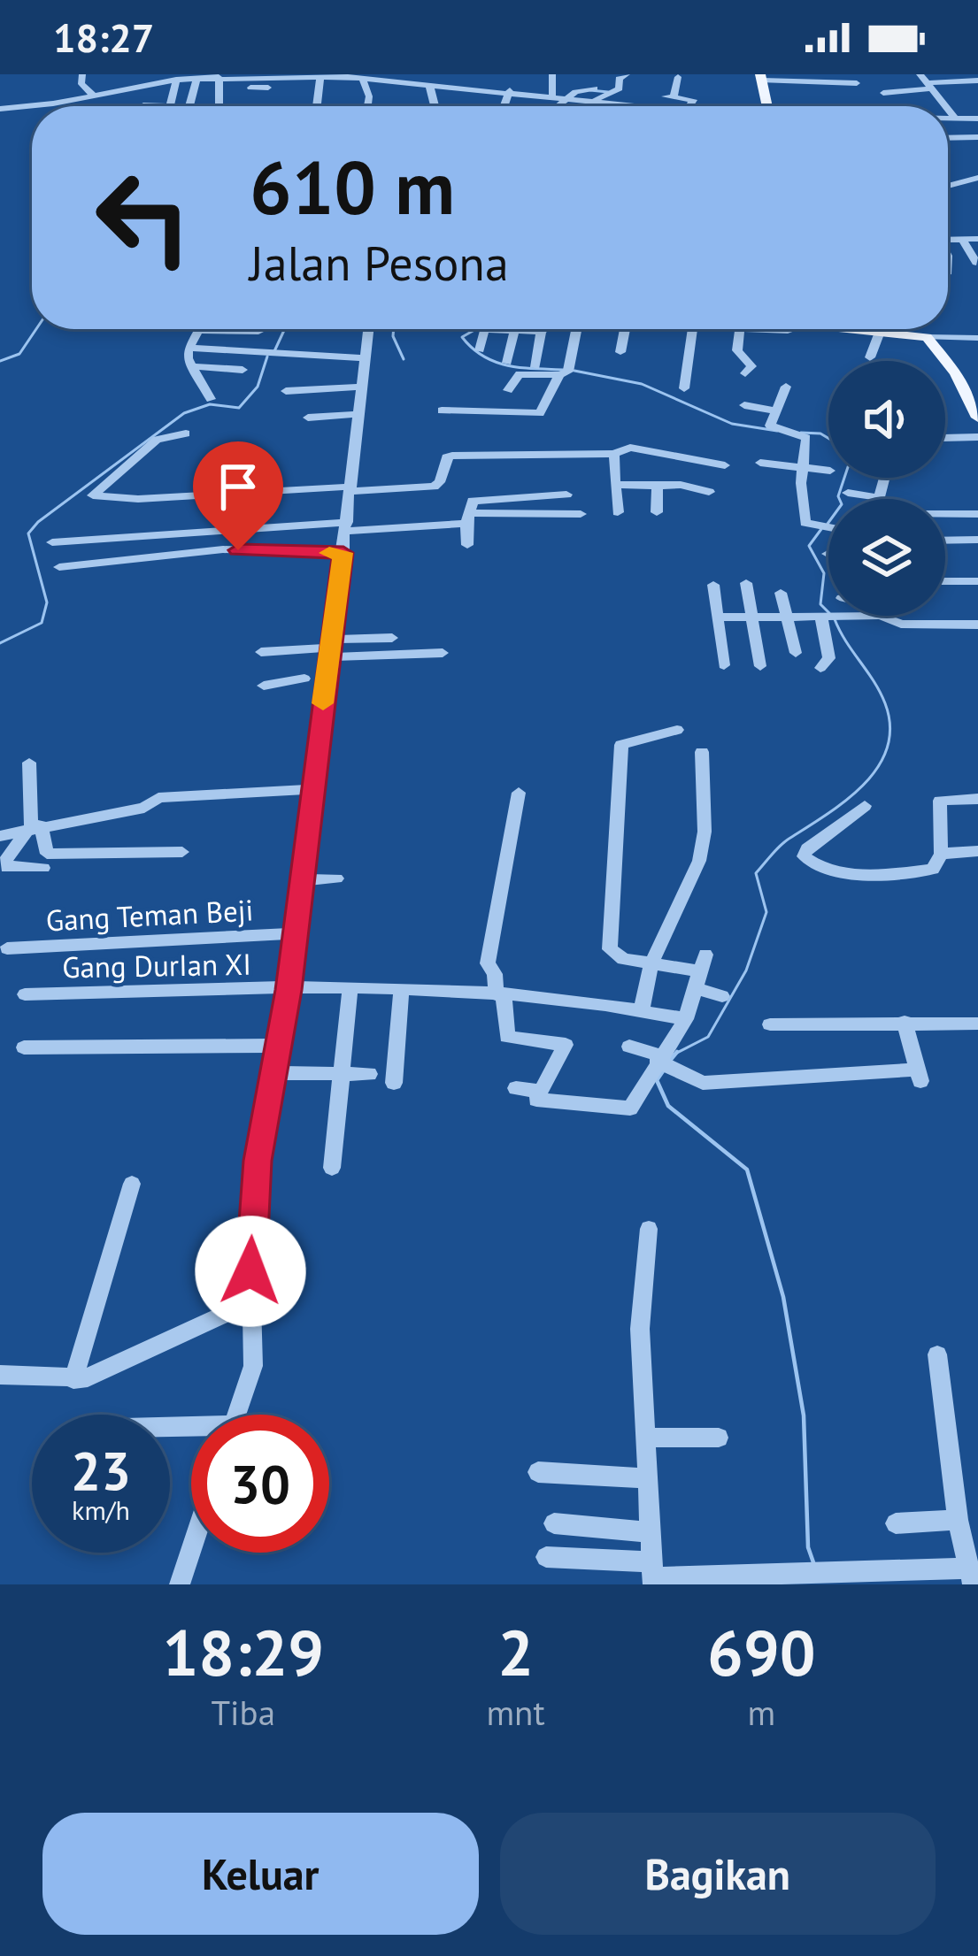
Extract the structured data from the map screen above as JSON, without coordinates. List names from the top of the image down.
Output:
{
  "streets": {
    "street": ["Gang Teman Beji", "Gang DurIan XI"]
  },
  "page": {
    "status": "18:27",
    "turn": ["610 m", "Jalan Pesona"],
    "speed": "23 km/h",
    "limit": "30",
    "eta": [
      "18:29",
      "Tiba",
      "2",
      "mnt",
      "690",
      "m"
    ],
    "buttons": ["Keluar", "Bagikan"]
  }
}
